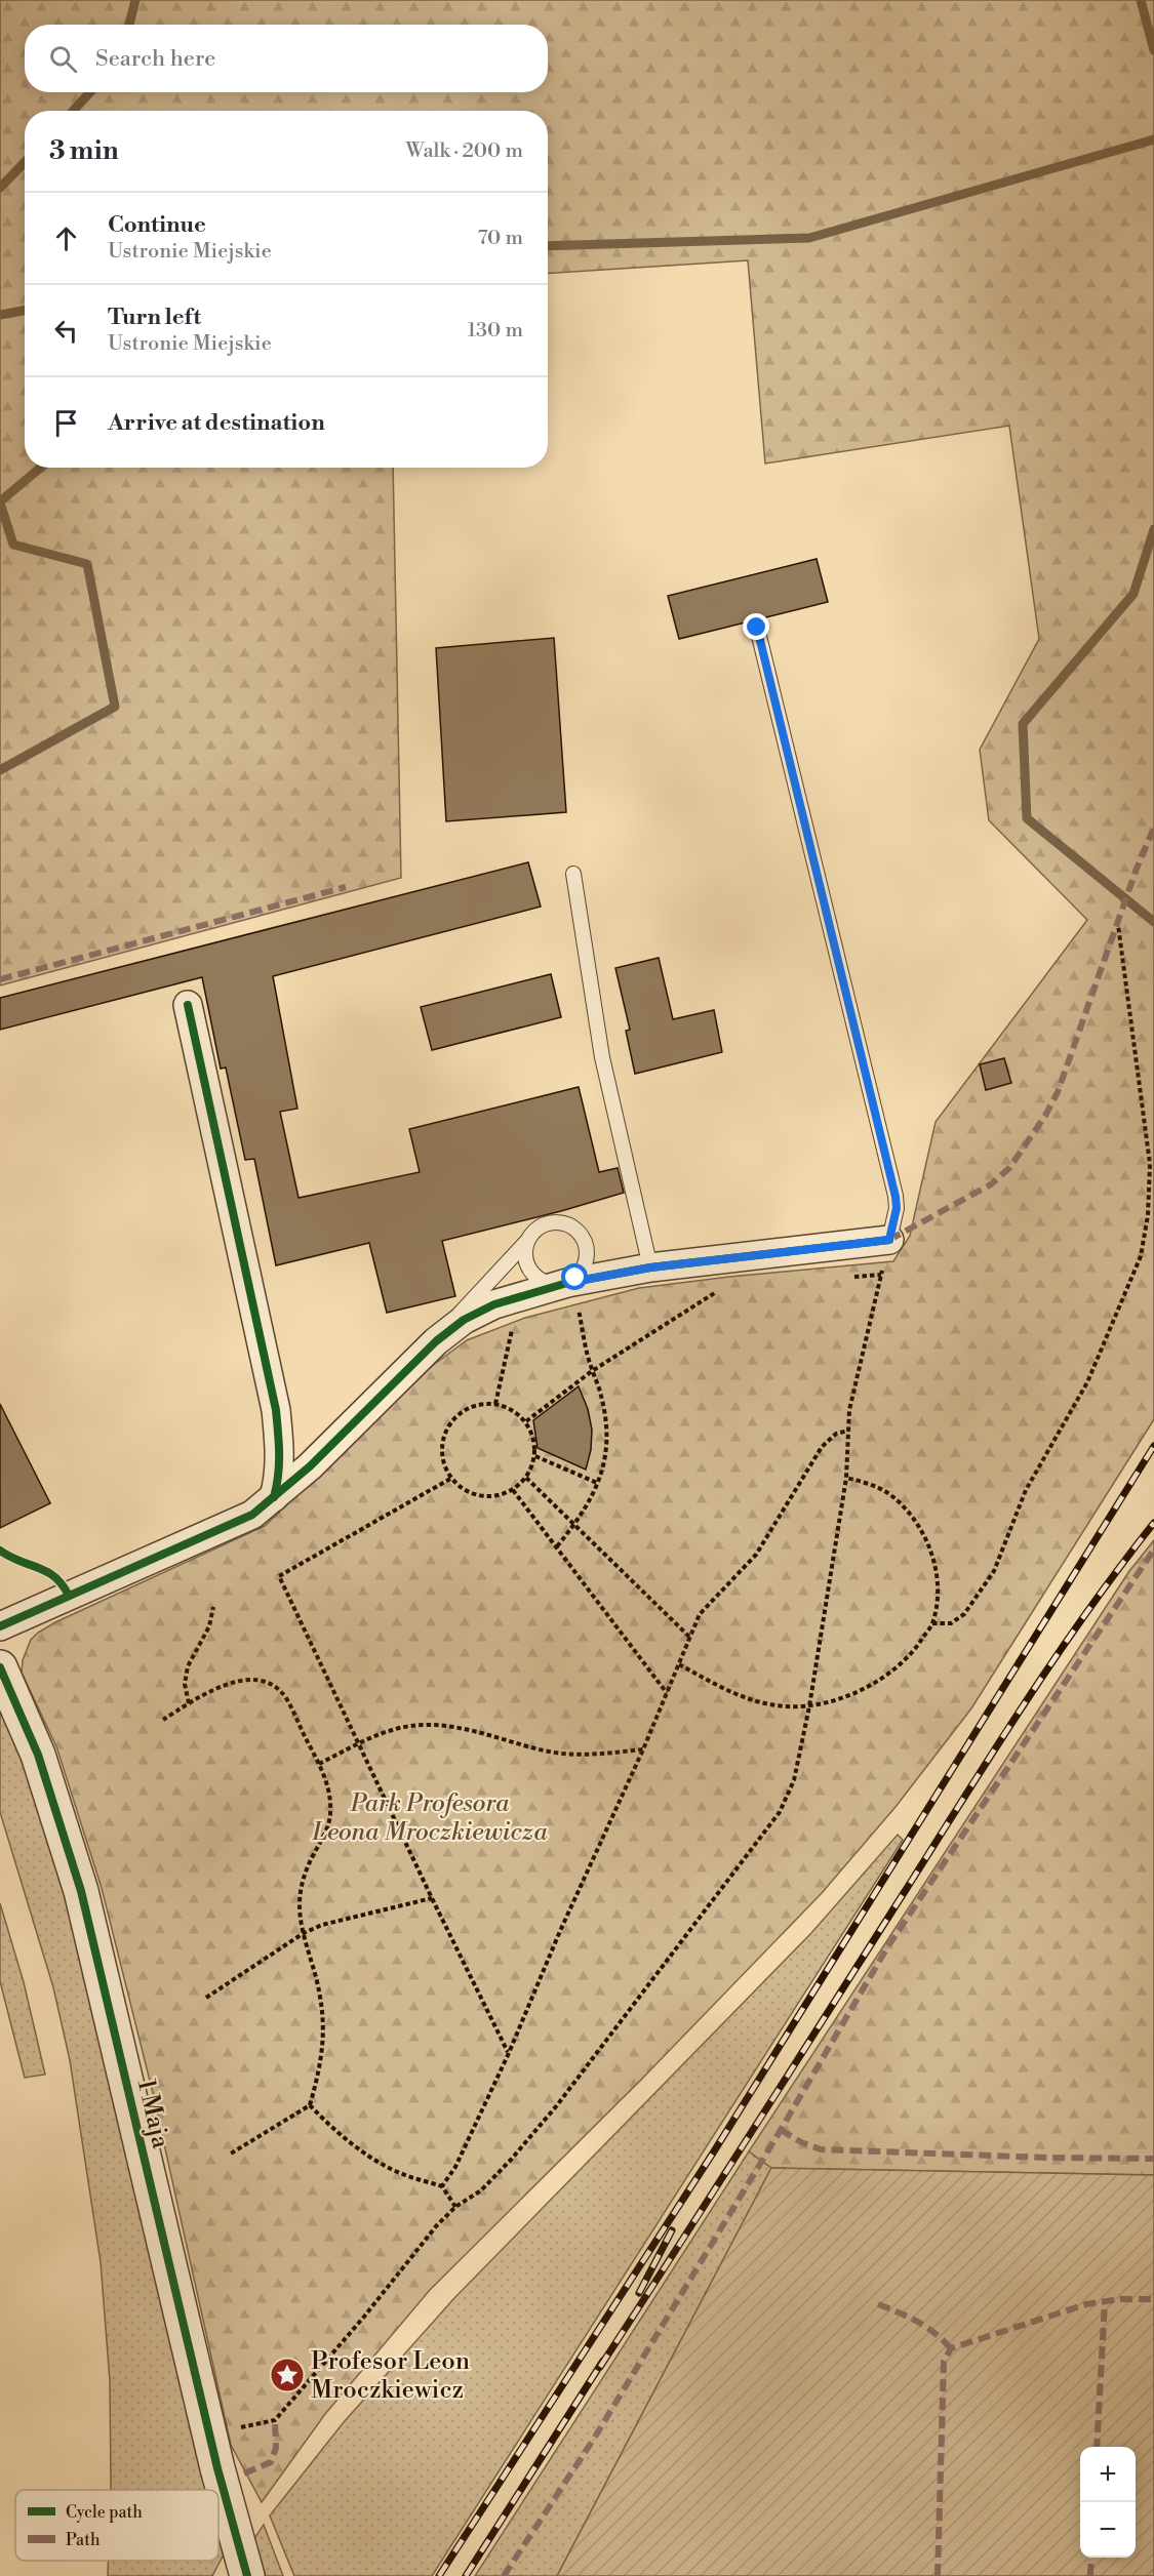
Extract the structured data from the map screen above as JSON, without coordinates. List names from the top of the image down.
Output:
{
  "streets": {
    "street": ["1 Maja"]
  },
  "parks": ["Park Profesora Leona Mroczkiewicza"],
  "places": {
    "place": ["Profesor Leon Mroczkiewicz"]
  },
  "legend": ["Cycle path", "Path"],
  "page": {
    "search": "Search here",
    "heading": ["3 min", "Walk · 200 m"],
    "list": [
      ["Continue", "Ustronie Miejskie", "70 m"],
      ["Turn left", "Ustronie Miejskie", "130 m"],
      "Arrive at destination"
    ],
    "map_buttons": ["+", "−"]
  }
}
